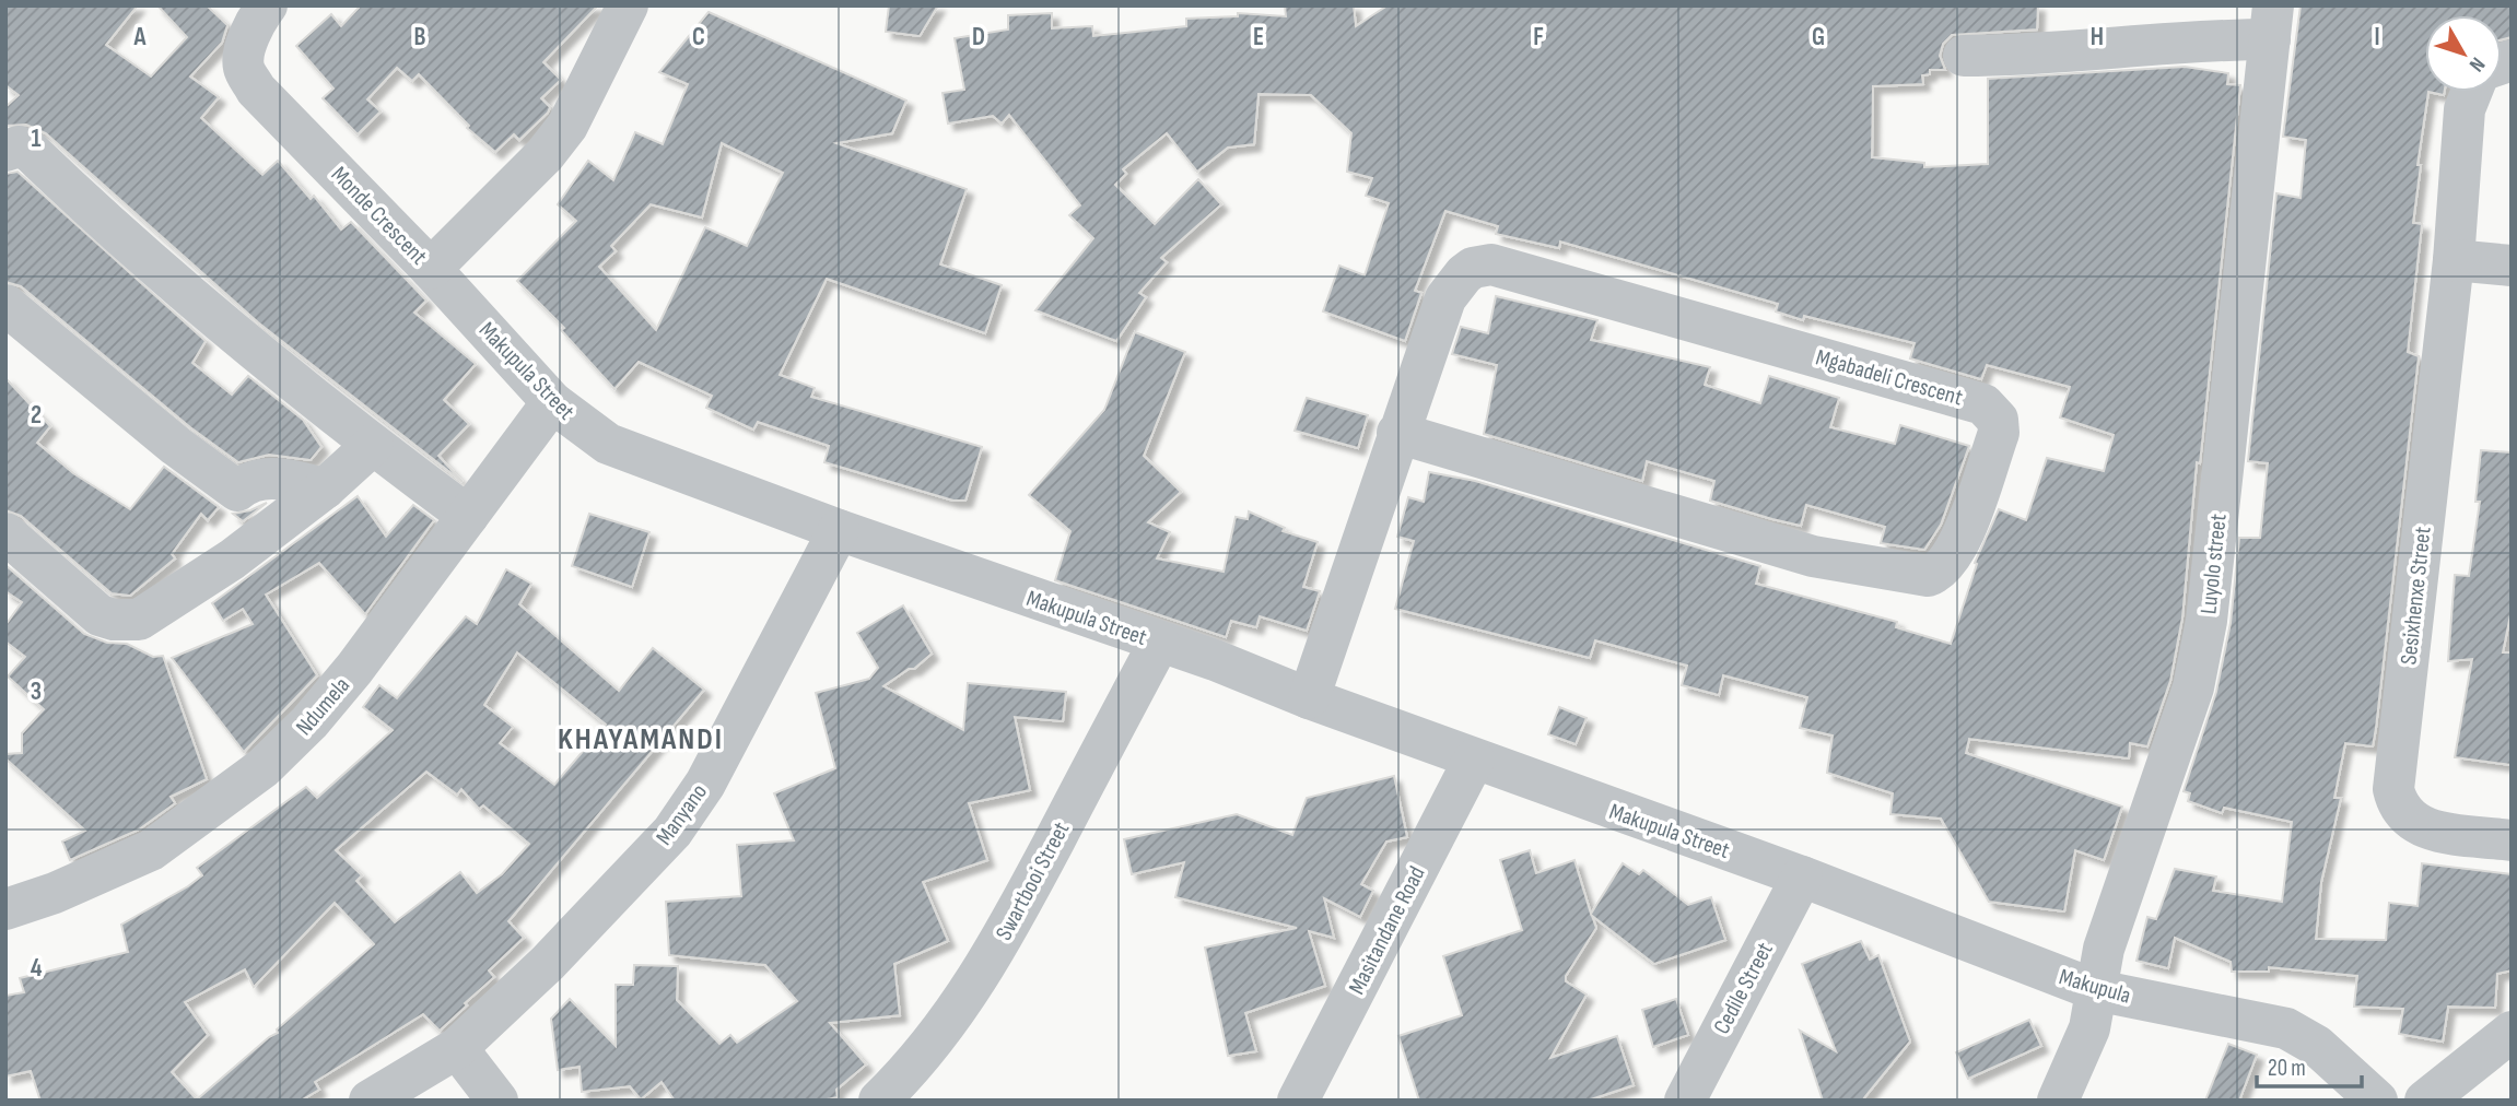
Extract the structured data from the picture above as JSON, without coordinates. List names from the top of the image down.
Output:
{
  "streets": {
    "street": [
      "Monde Crescent",
      "Makupula Street",
      "Mgabadeli Crescent",
      "Luyolo street",
      "Sesixhenxe Street",
      "Ndumela",
      "Manyano",
      "Swartbooi Street",
      "Masitandane Road",
      "Makupula",
      "Cedile Street"
    ]
  },
  "crossings": [
    ["Monde Crescent", "Makupula Street"],
    ["Makupula Street", "Mgabadeli Crescent"],
    ["Makupula Street", "Ndumela"],
    ["Makupula Street", "Manyano"],
    ["Makupula Street", "Swartbooi Street"],
    ["Makupula Street", "Masitandane Road"],
    ["Makupula Street", "Makupula"],
    ["Makupula Street", "Cedile Street"],
    ["Luyolo street", "Makupula"],
    ["Makupula", "Cedile Street"]
  ],
  "districts": ["KHAYAMANDI"],
  "scale_bar": "20 m",
  "north": "bottom right",
  "grid": {
    "columns": [
      "A",
      "B",
      "C",
      "D",
      "E",
      "F",
      "G",
      "H",
      "I"
    ],
    "rows": [
      "1",
      "2",
      "3",
      "4"
    ]
  }
}
